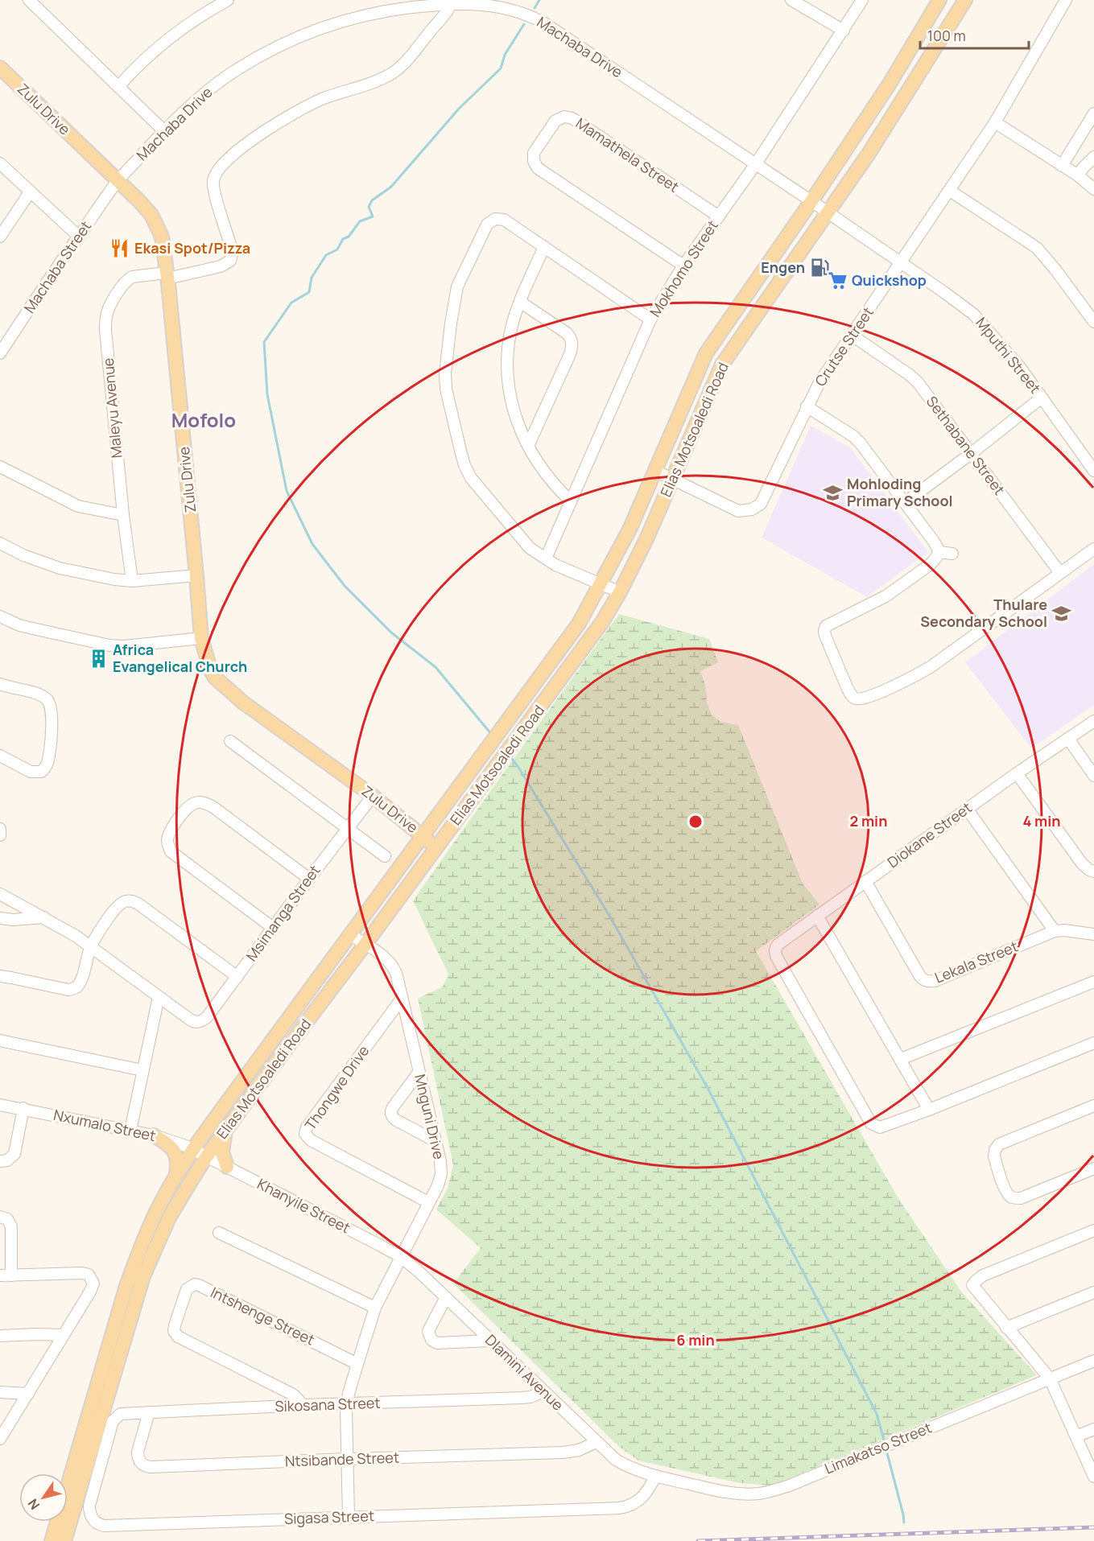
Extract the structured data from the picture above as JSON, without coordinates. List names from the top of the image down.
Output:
{
  "streets": {
    "main road": ["Zulu Drive", "Elias Motsoaledi Road"],
    "street": [
      "Machaba Drive",
      "Mamathela Street",
      "Machaba Street",
      "Mokhomo Street",
      "Crutse Street",
      "Mputhi Street",
      "Maleyu Avenue",
      "Sethabane Street",
      "Diokane Street",
      "Msimanga Street",
      "Lekala Street",
      "Thongwe Drive",
      "Mnguni Drive",
      "Nxumalo Street",
      "Khanyile Street",
      "Intshenge Street",
      "Dlamini Avenue",
      "Sikosana Street",
      "Limakatso Street",
      "Ntsibande Street",
      "Sigasa Street"
    ]
  },
  "crossings": [
    ["Machaba Drive", "Zulu Drive"],
    ["Machaba Drive", "Machaba Street"],
    ["Machaba Drive", "Mokhomo Street"],
    ["Machaba Drive", "Mputhi Street"],
    ["Machaba Drive", "Elias Motsoaledi Road"],
    ["Zulu Drive", "Machaba Street"],
    ["Zulu Drive", "Maleyu Avenue"],
    ["Zulu Drive", "Elias Motsoaledi Road"],
    ["Zulu Drive", "Msimanga Street"],
    ["Mamathela Street", "Mokhomo Street"],
    ["Crutse Street", "Mputhi Street"],
    ["Crutse Street", "Elias Motsoaledi Road"],
    ["Crutse Street", "Sethabane Street"],
    ["Mputhi Street", "Elias Motsoaledi Road"],
    ["Elias Motsoaledi Road", "Mnguni Drive"],
    ["Elias Motsoaledi Road", "Nxumalo Street"],
    ["Elias Motsoaledi Road", "Khanyile Street"],
    ["Diokane Street", "Lekala Street"],
    ["Thongwe Drive", "Mnguni Drive"],
    ["Mnguni Drive", "Khanyile Street"],
    ["Mnguni Drive", "Intshenge Street"],
    ["Mnguni Drive", "Dlamini Avenue"],
    ["Mnguni Drive", "Sikosana Street"],
    ["Mnguni Drive", "Ntsibande Street"],
    ["Mnguni Drive", "Sigasa Street"],
    ["Nxumalo Street", "Khanyile Street"],
    ["Khanyile Street", "Dlamini Avenue"],
    ["Intshenge Street", "Sikosana Street"],
    ["Dlamini Avenue", "Sikosana Street"],
    ["Dlamini Avenue", "Limakatso Street"],
    ["Dlamini Avenue", "Ntsibande Street"],
    ["Dlamini Avenue", "Sigasa Street"],
    ["Sikosana Street", "Ntsibande Street"],
    ["Sikosana Street", "Sigasa Street"],
    ["Limakatso Street", "Sigasa Street"]
  ],
  "districts": ["Mofolo"],
  "places": {
    "restaurant": ["Ekasi Spot/Pizza"],
    "fuel station": ["Engen"],
    "supermarket": ["Quickshop"],
    "school or university": ["Mohloding Primary School", "Thulare Secondary School"],
    "building": ["Africa Evangelical Church"]
  },
  "scale_bar": "100 m",
  "north": "bottom left",
  "rings": ["2 min", "4 min", "6 min"]
}
